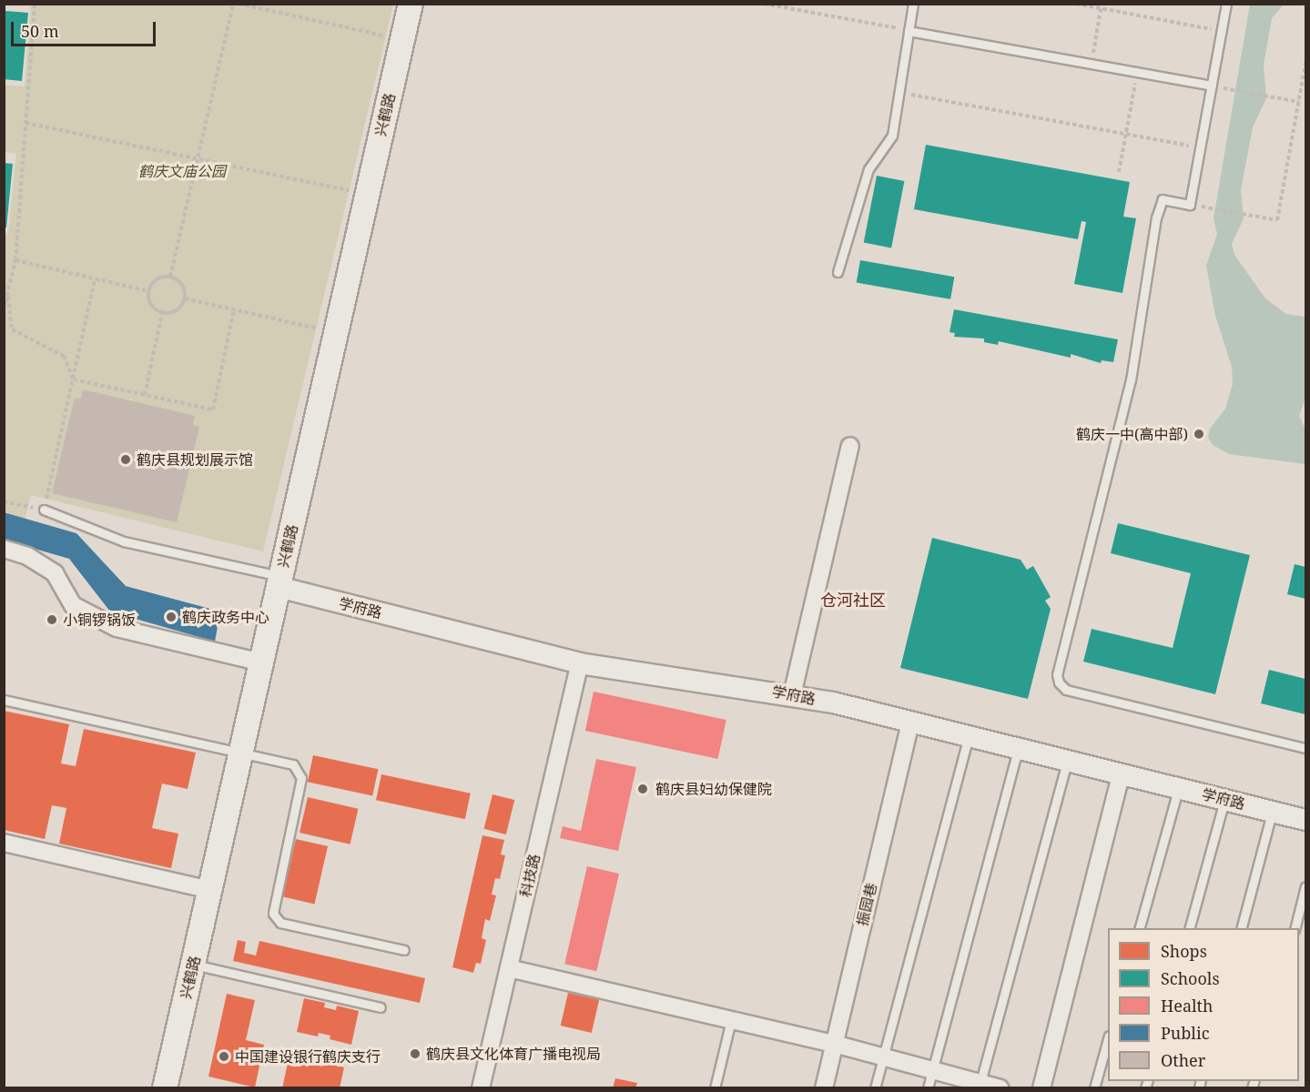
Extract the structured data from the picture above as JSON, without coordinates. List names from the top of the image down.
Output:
{
  "streets": {
    "main road": ["兴鹤路"],
    "street": ["学府路", "科技路", "振园巷"]
  },
  "crossings": [
    ["兴鹤路", "学府路"],
    ["学府路", "科技路"],
    ["学府路", "振园巷"]
  ],
  "districts": ["仓河社区"],
  "parks": ["鹤庆文庙公园"],
  "places": [
    "鹤庆一中(高中部)",
    "鹤庆县规划展示馆",
    "鹤庆政务中心",
    "小铜锣锅饭",
    "鹤庆县妇幼保健院",
    "鹤庆县文化体育广播电视局",
    "中国建设银行鹤庆支行"
  ],
  "legend": [
    "Shops",
    "Schools",
    "Health",
    "Public",
    "Other"
  ],
  "scale_bar": "50 m"
}
